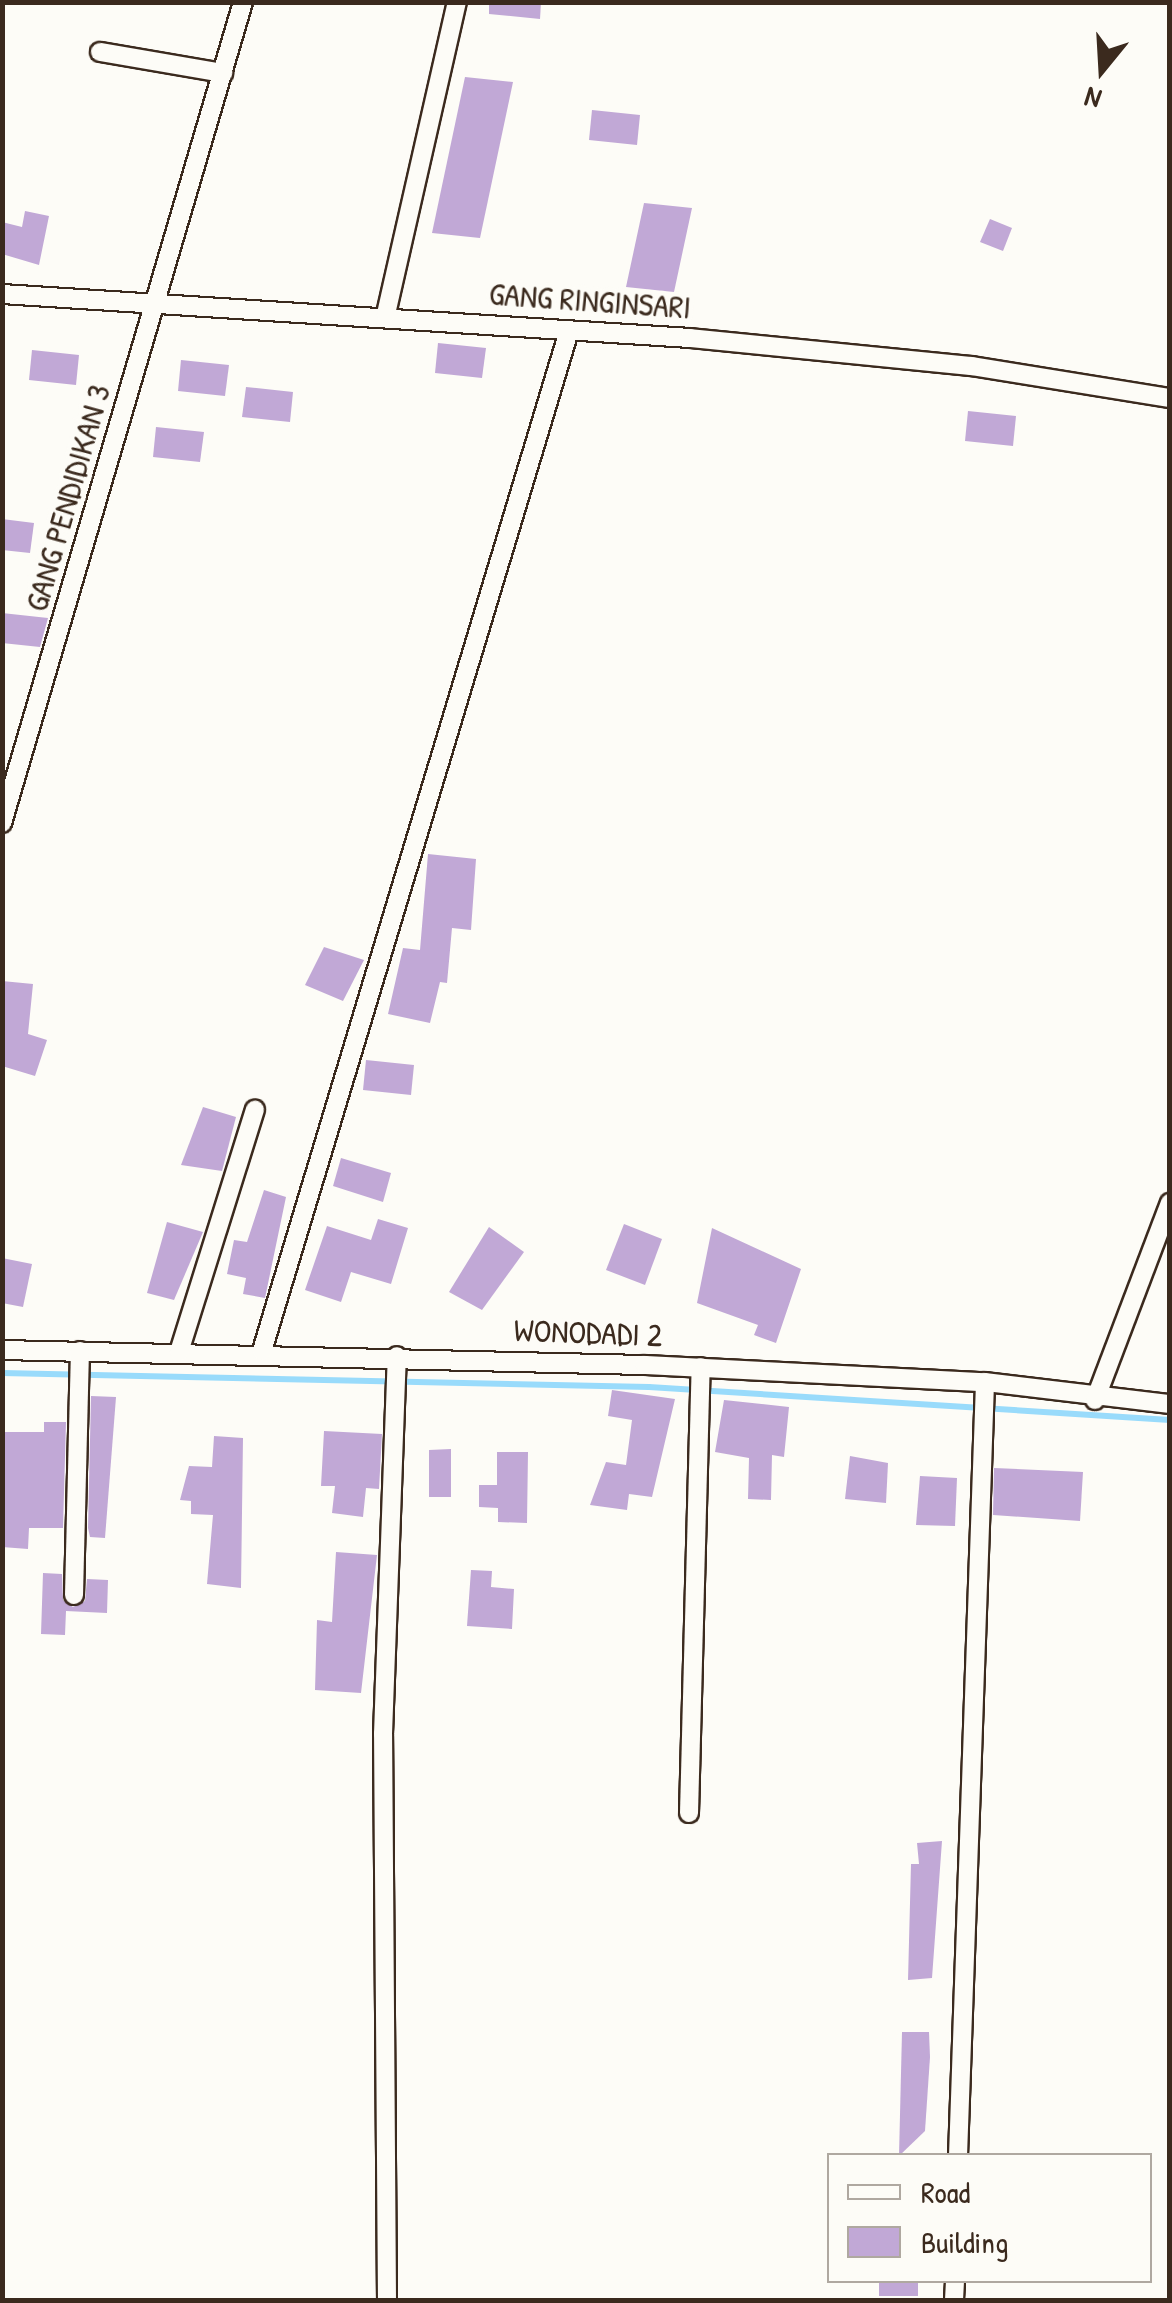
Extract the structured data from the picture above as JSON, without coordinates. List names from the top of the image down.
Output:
{
  "streets": {
    "street": ["GANG RINGINSARI", "GANG PENDIDIKAN 3", "WONODADI 2"]
  },
  "crossings": [
    ["GANG RINGINSARI", "GANG PENDIDIKAN 3"]
  ],
  "legend": ["Road", "Building"],
  "north": "bottom"
}
